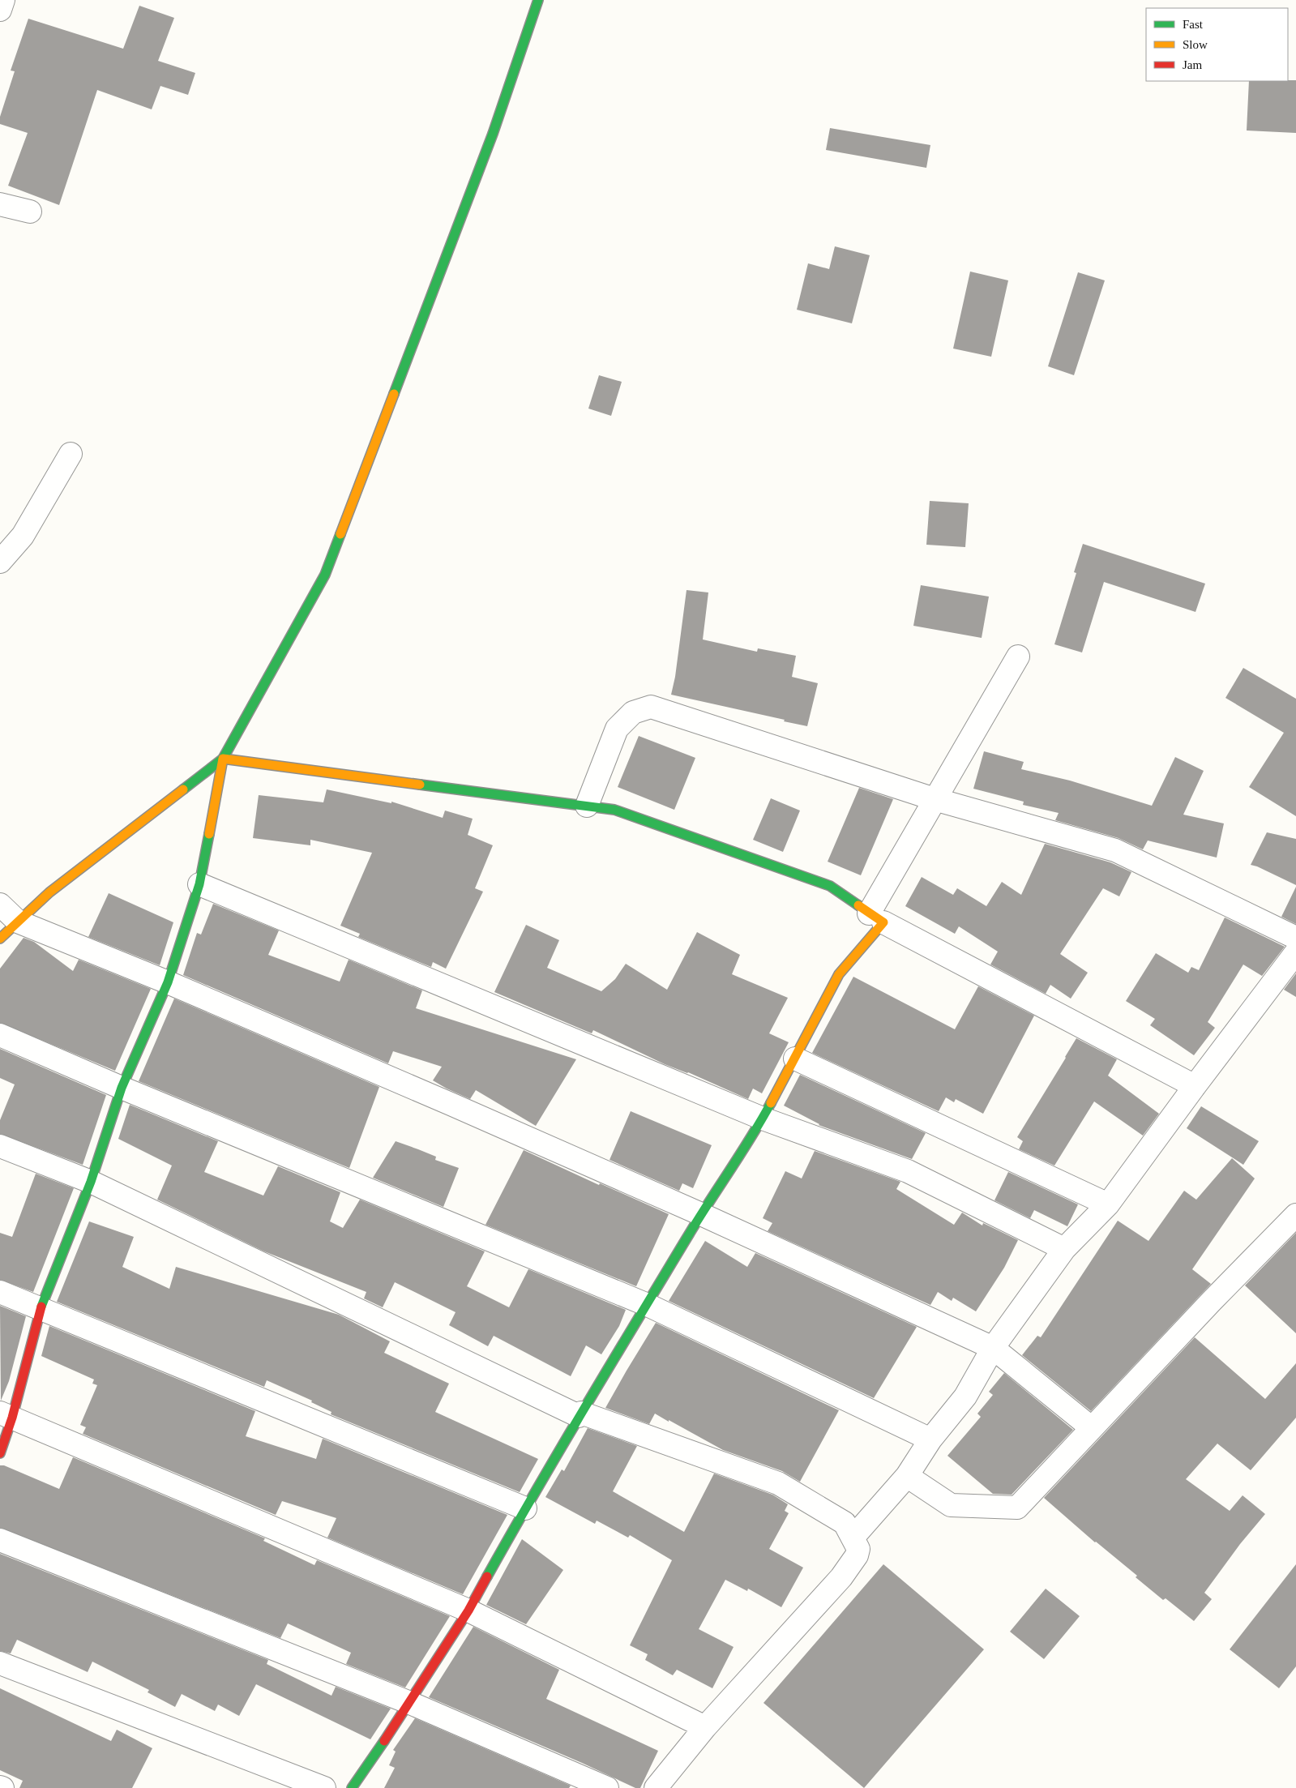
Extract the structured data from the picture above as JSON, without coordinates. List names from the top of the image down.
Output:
{
  "legend": ["Fast", "Slow", "Jam"]
}
